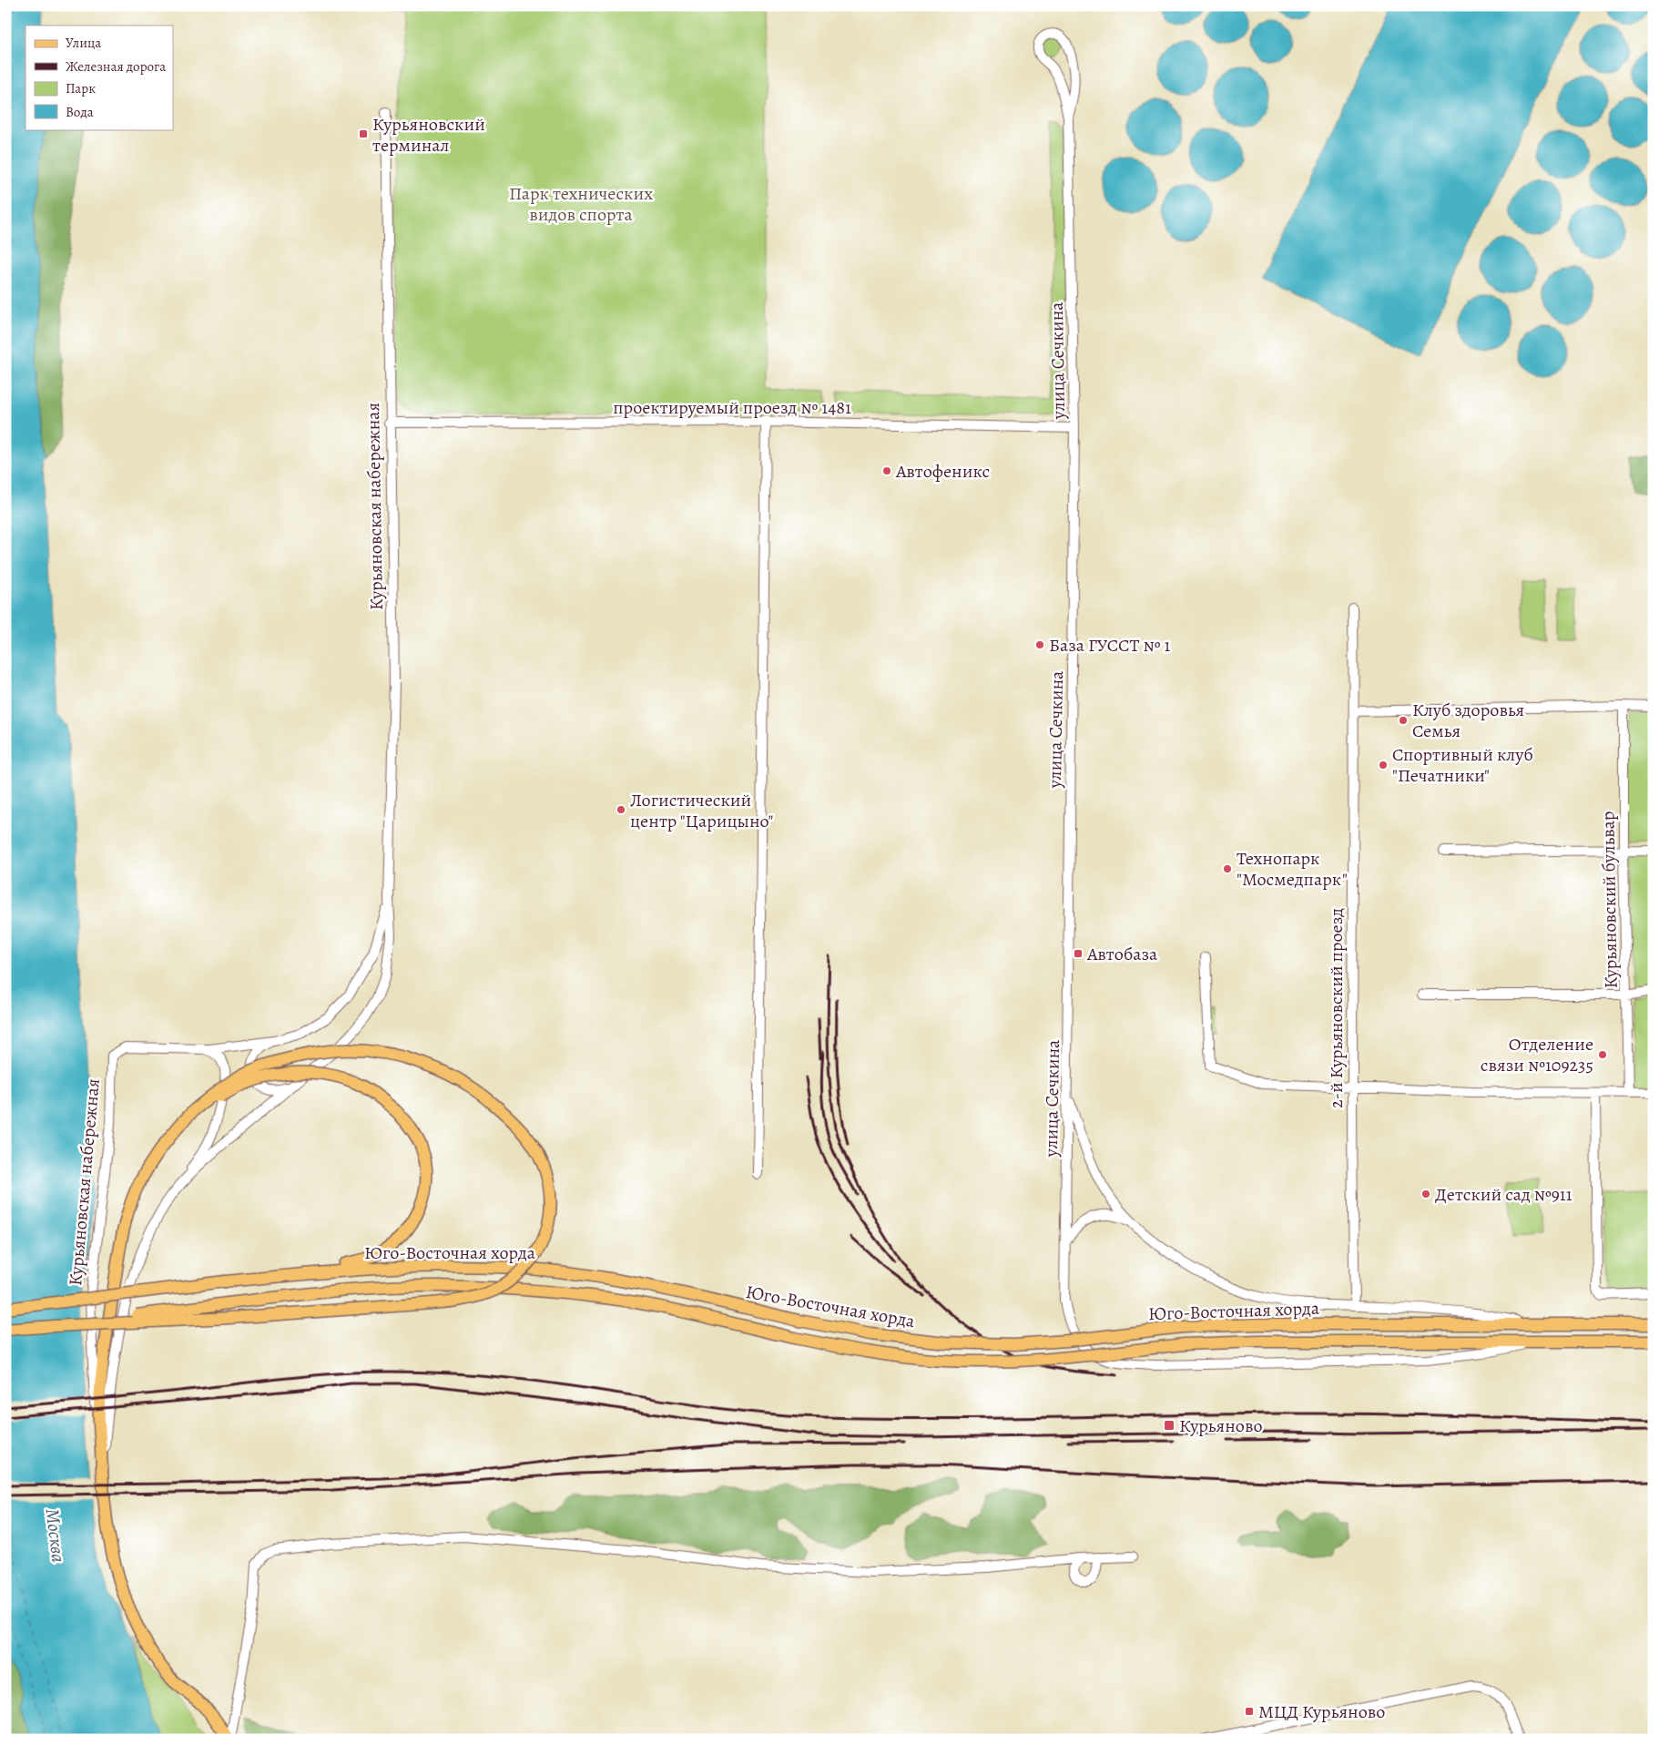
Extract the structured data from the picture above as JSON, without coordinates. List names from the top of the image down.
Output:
{
  "streets": {
    "main road": ["Курьяновская набережная", "Юго-Восточная хорда"],
    "street": [
      "улица Сечкина",
      "проектируемый проезд № 1481",
      "Курьяновский бульвар",
      "2-й Курьяновский проезд"
    ]
  },
  "crossings": [
    ["улица Сечкина", "проектируемый проезд № 1481"],
    ["улица Сечкина", "Юго-Восточная хорда"],
    ["проектируемый проезд № 1481", "Курьяновская набережная"]
  ],
  "water": ["Москва"],
  "parks": ["Парк технических видов спорта"],
  "places": {
    "transit": [
      "Курьяновский терминал",
      "Автобаза",
      "Курьяново",
      "МЦД Курьяново"
    ],
    "other": [
      "Автофеникс",
      "База ГУССТ № 1",
      "Клуб здоровья Семья",
      "Спортивный клуб \"Печатники\"",
      "Логистический центр \"Царицыно\"",
      "Технопарк \"Мосмедпарк\"",
      "Отделение связи №109235",
      "Детский сад №911"
    ]
  },
  "legend": [
    "Улица",
    "Железная дорога",
    "Парк",
    "Вода"
  ]
}
